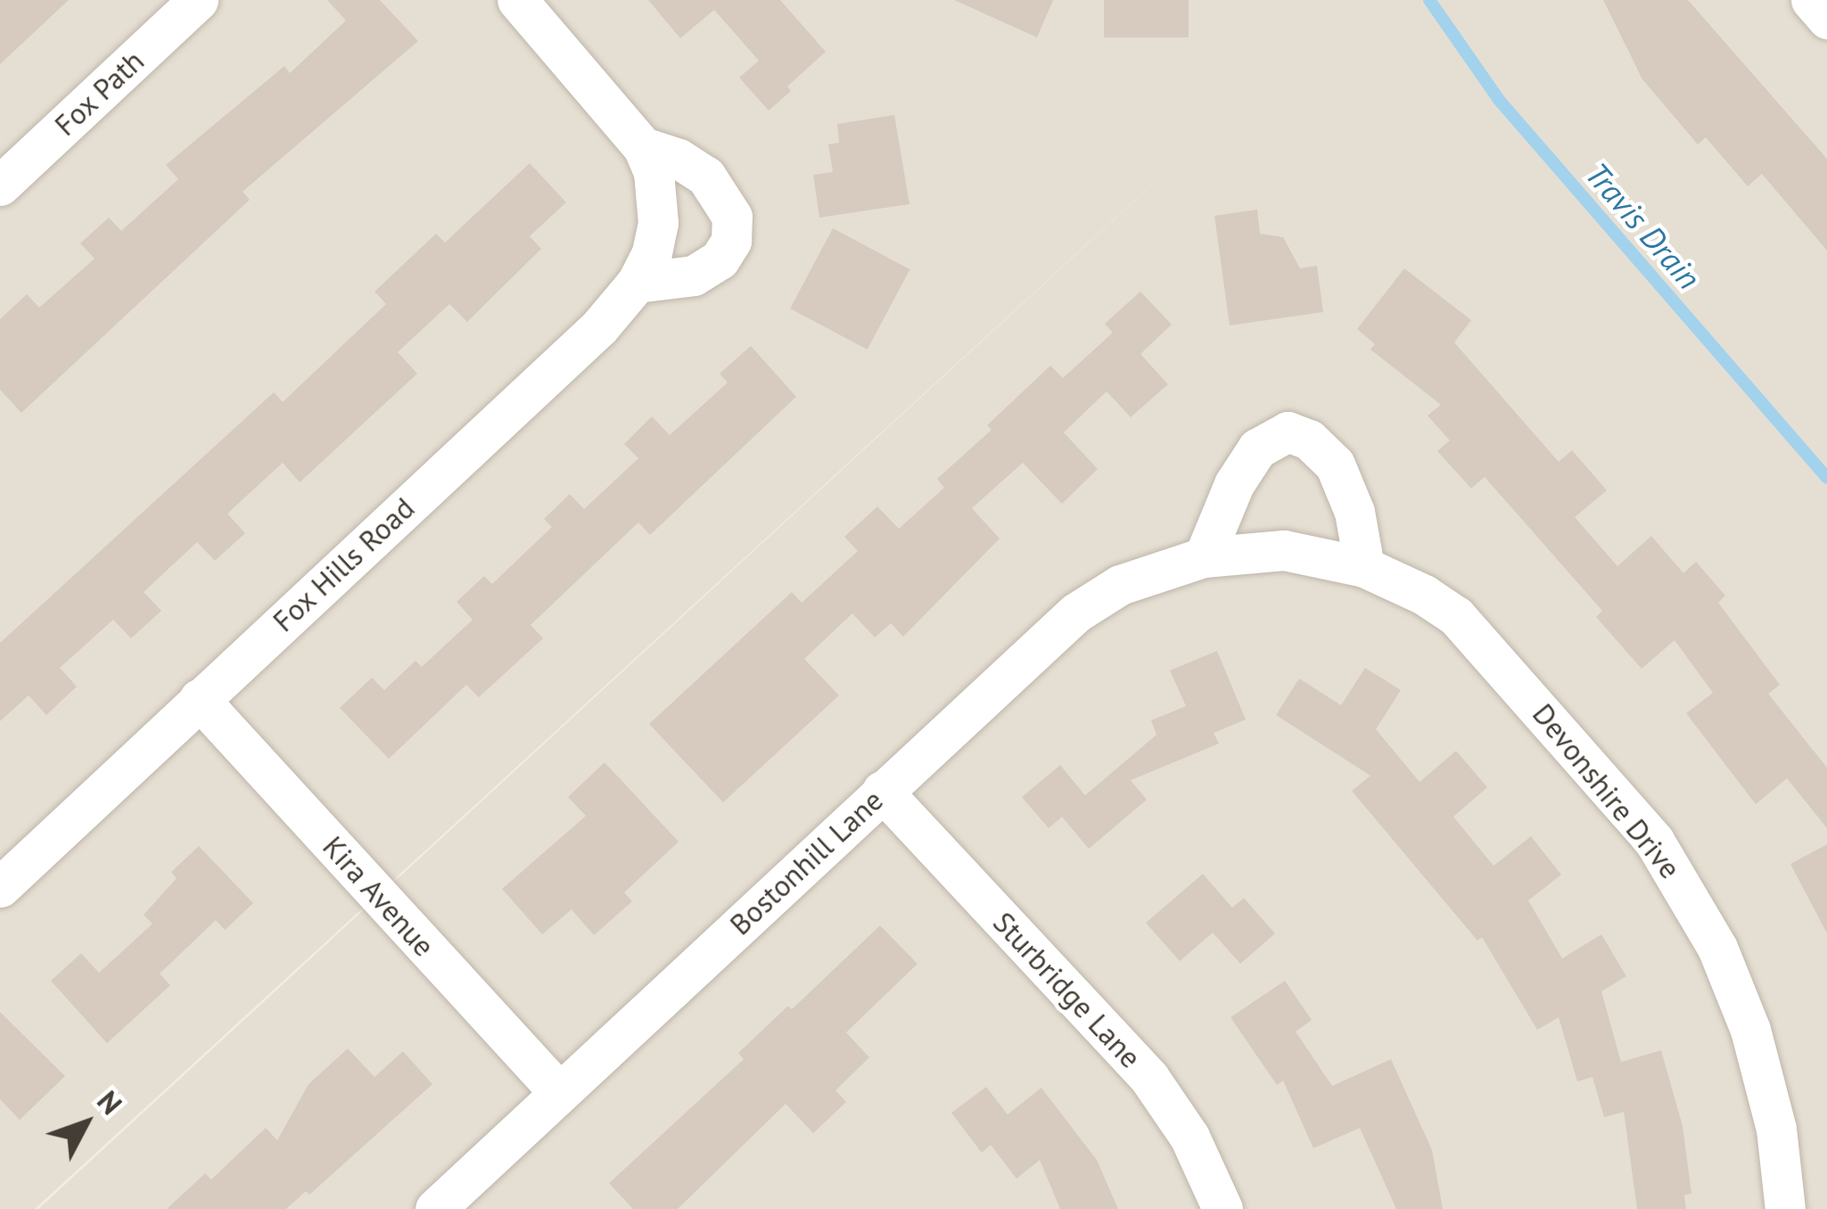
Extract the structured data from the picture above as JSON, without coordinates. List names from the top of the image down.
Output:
{
  "streets": {
    "street": [
      "Fox Path",
      "Fox Hills Road",
      "Devonshire Drive",
      "Bostonhill Lane",
      "Kira Avenue",
      "Sturbridge Lane"
    ]
  },
  "crossings": [
    ["Fox Hills Road", "Kira Avenue"],
    ["Devonshire Drive", "Bostonhill Lane"],
    ["Bostonhill Lane", "Kira Avenue"],
    ["Bostonhill Lane", "Sturbridge Lane"]
  ],
  "water": ["Travis Drain"],
  "north": "top right"
}
